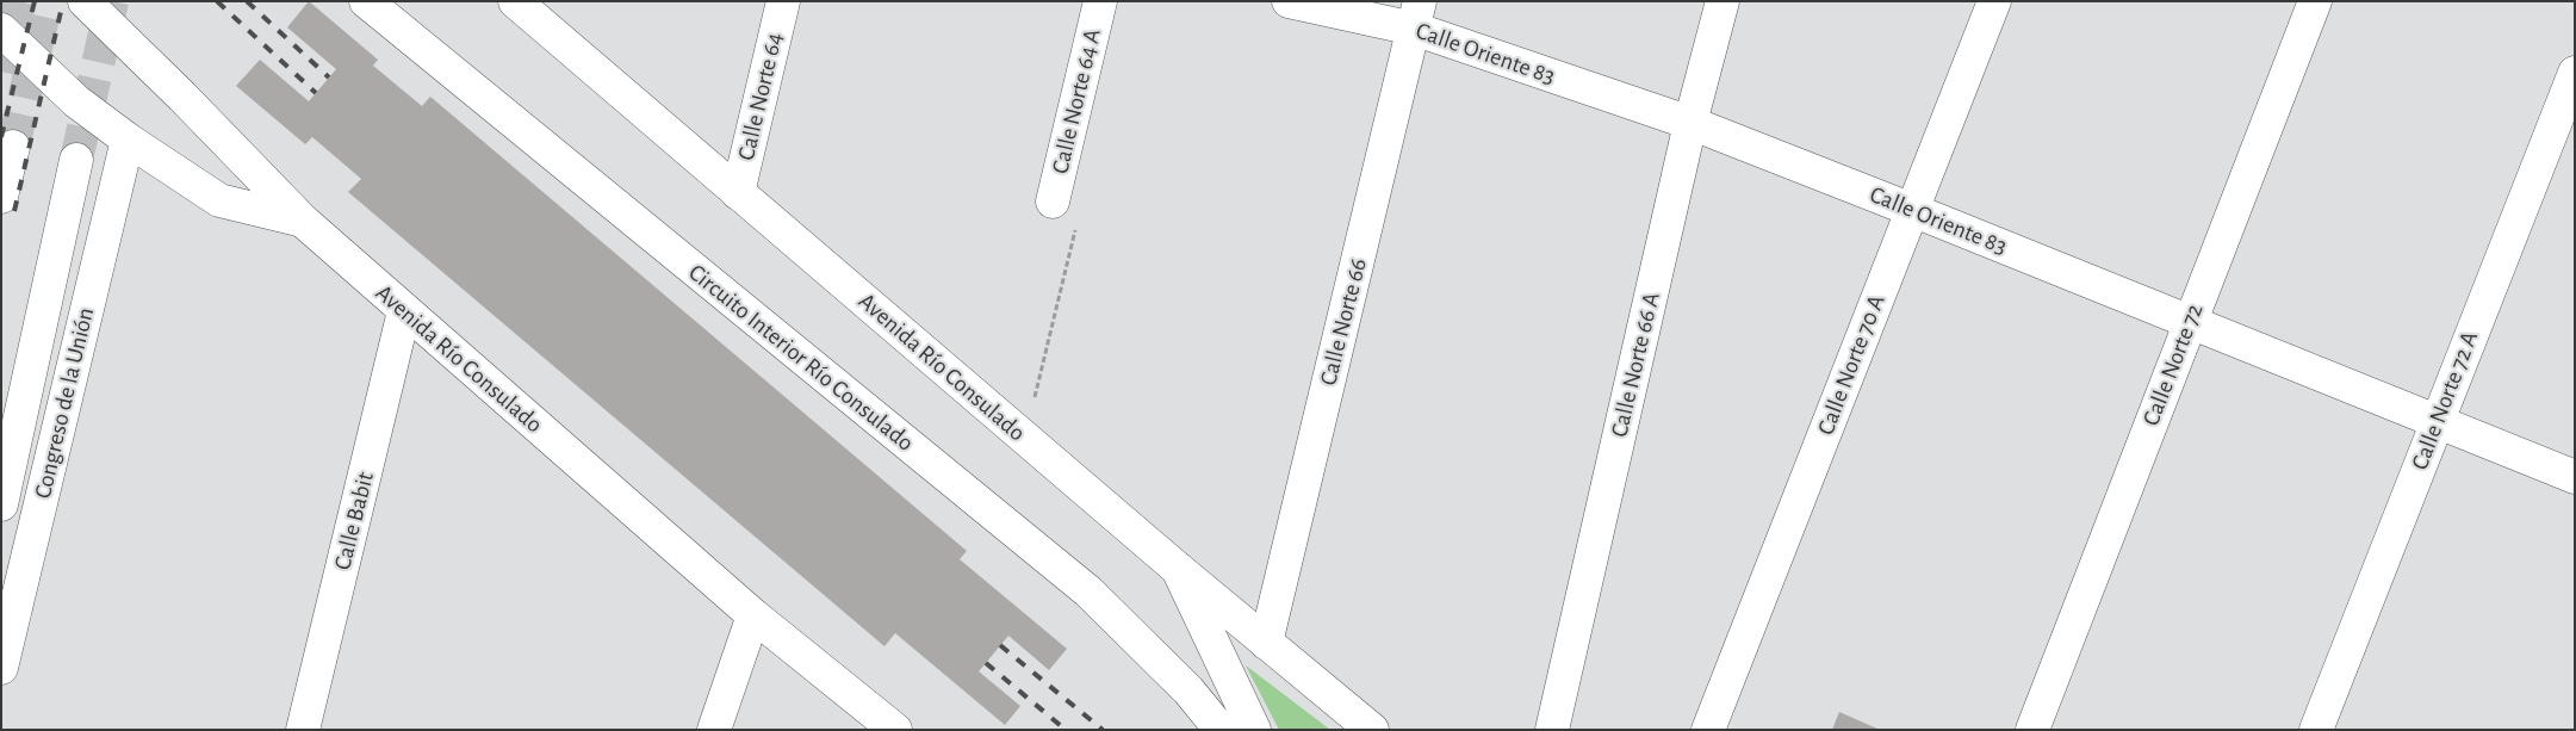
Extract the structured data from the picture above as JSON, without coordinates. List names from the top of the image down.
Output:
{
  "streets": {
    "main road": [
      "Calle Oriente 83",
      "Calle Norte 64",
      "Calle Norte 64 A",
      "Calle Norte 66",
      "Circuito Interior Río Consulado",
      "Avenida Río Consulado",
      "Calle Norte 66 A",
      "Calle Norte 70 A",
      "Calle Norte 72",
      "Calle Norte 72 A",
      "Congreso de la Unión",
      "Calle Babit"
    ]
  },
  "crossings": [
    ["Calle Oriente 83", "Calle Norte 66"],
    ["Calle Oriente 83", "Calle Norte 66 A"],
    ["Calle Oriente 83", "Calle Norte 70 A"],
    ["Calle Oriente 83", "Calle Norte 72"],
    ["Calle Oriente 83", "Calle Norte 72 A"],
    ["Calle Norte 64", "Avenida Río Consulado"],
    ["Calle Norte 66", "Avenida Río Consulado"],
    ["Avenida Río Consulado", "Congreso de la Unión"],
    ["Avenida Río Consulado", "Calle Babit"]
  ]
}
